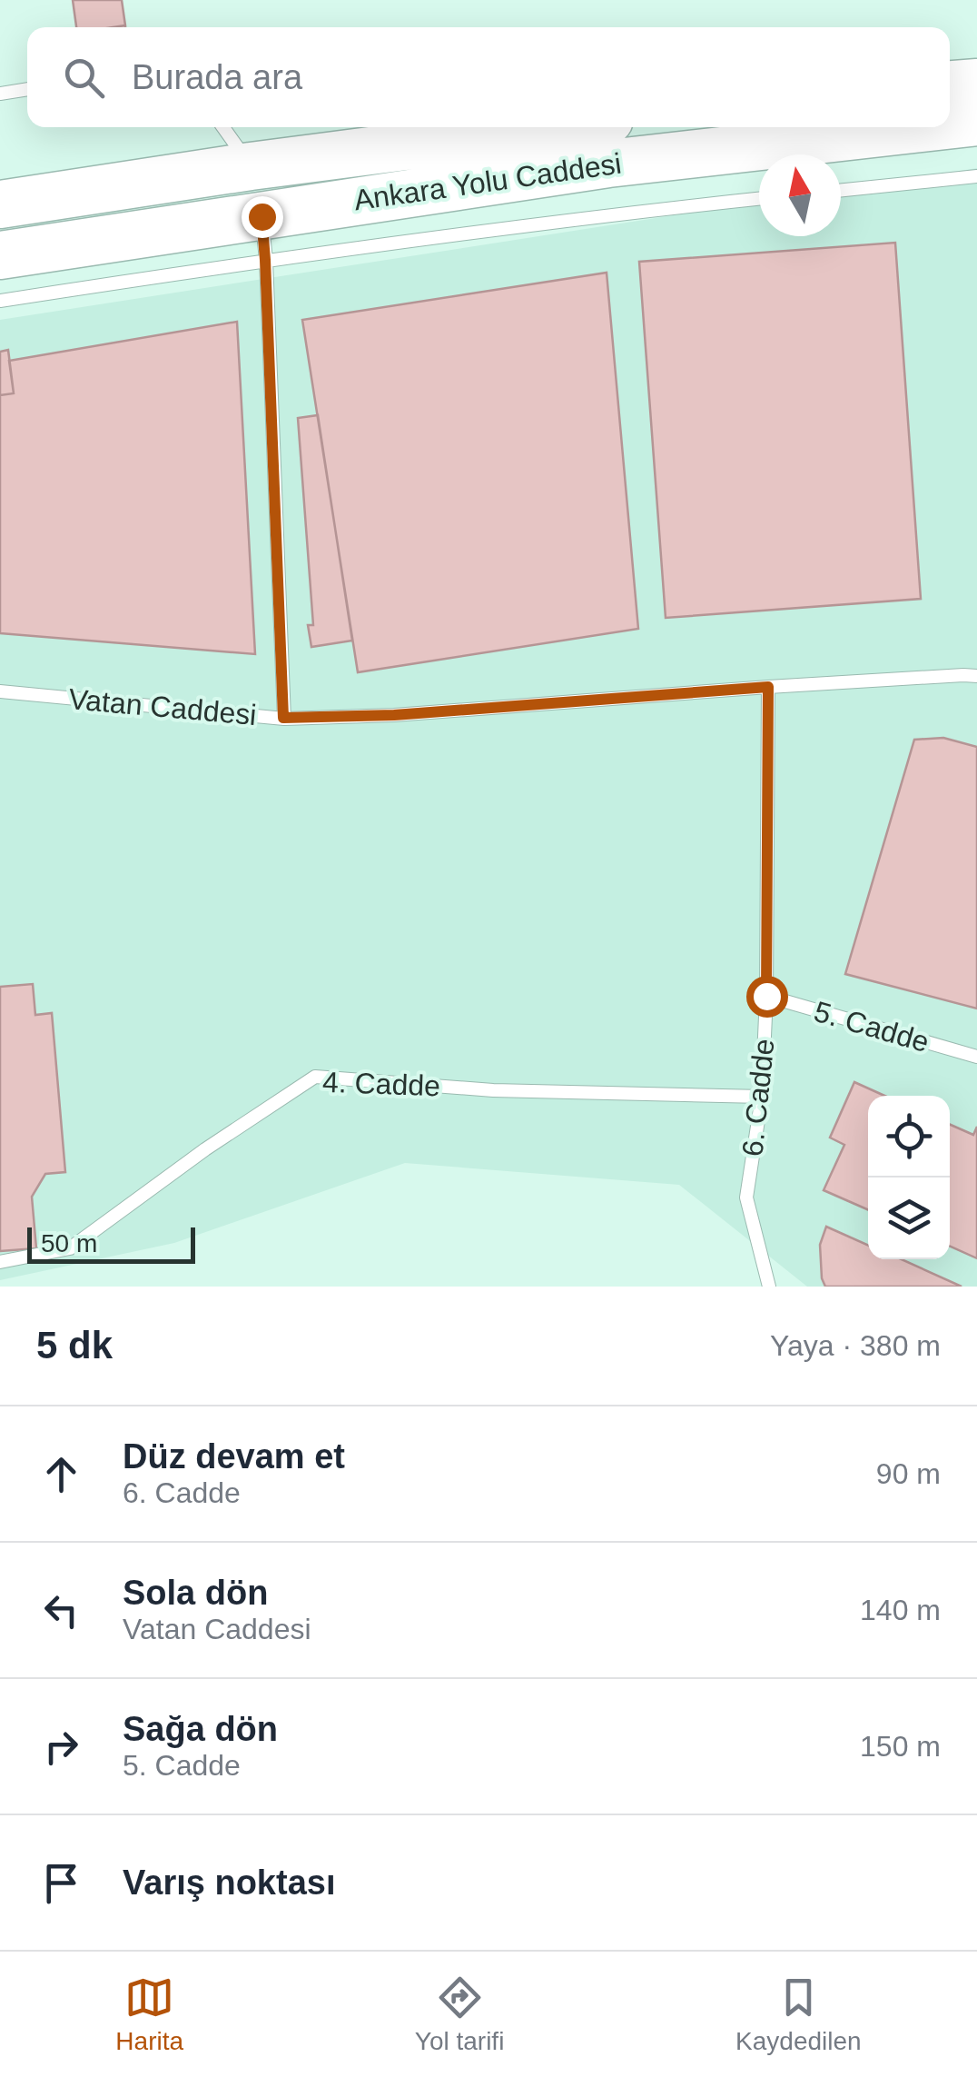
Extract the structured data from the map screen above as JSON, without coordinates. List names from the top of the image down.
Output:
{
  "streets": {
    "highway": ["Ankara Yolu Caddesi"],
    "lane": [
      "Vatan Caddesi",
      "5. Cadde",
      "4. Cadde",
      "6. Cadde"
    ]
  },
  "crossings": [
    ["Vatan Caddesi", "6. Cadde"],
    ["5. Cadde", "6. Cadde"],
    ["4. Cadde", "6. Cadde"]
  ],
  "scale_bar": "50 m",
  "north": "top",
  "page": {
    "search": "Burada ara",
    "scale": "50 m",
    "heading": ["5 dk", "Yaya · 380 m"],
    "list": [
      ["Düz devam et", "6. Cadde", "90 m"],
      ["Sola dön", "Vatan Caddesi", "140 m"],
      ["Sağa dön", "5. Cadde", "150 m"],
      "Varış noktası"
    ],
    "nav": ["Harita", "Yol tarifi", "Kaydedilen"]
  }
}
